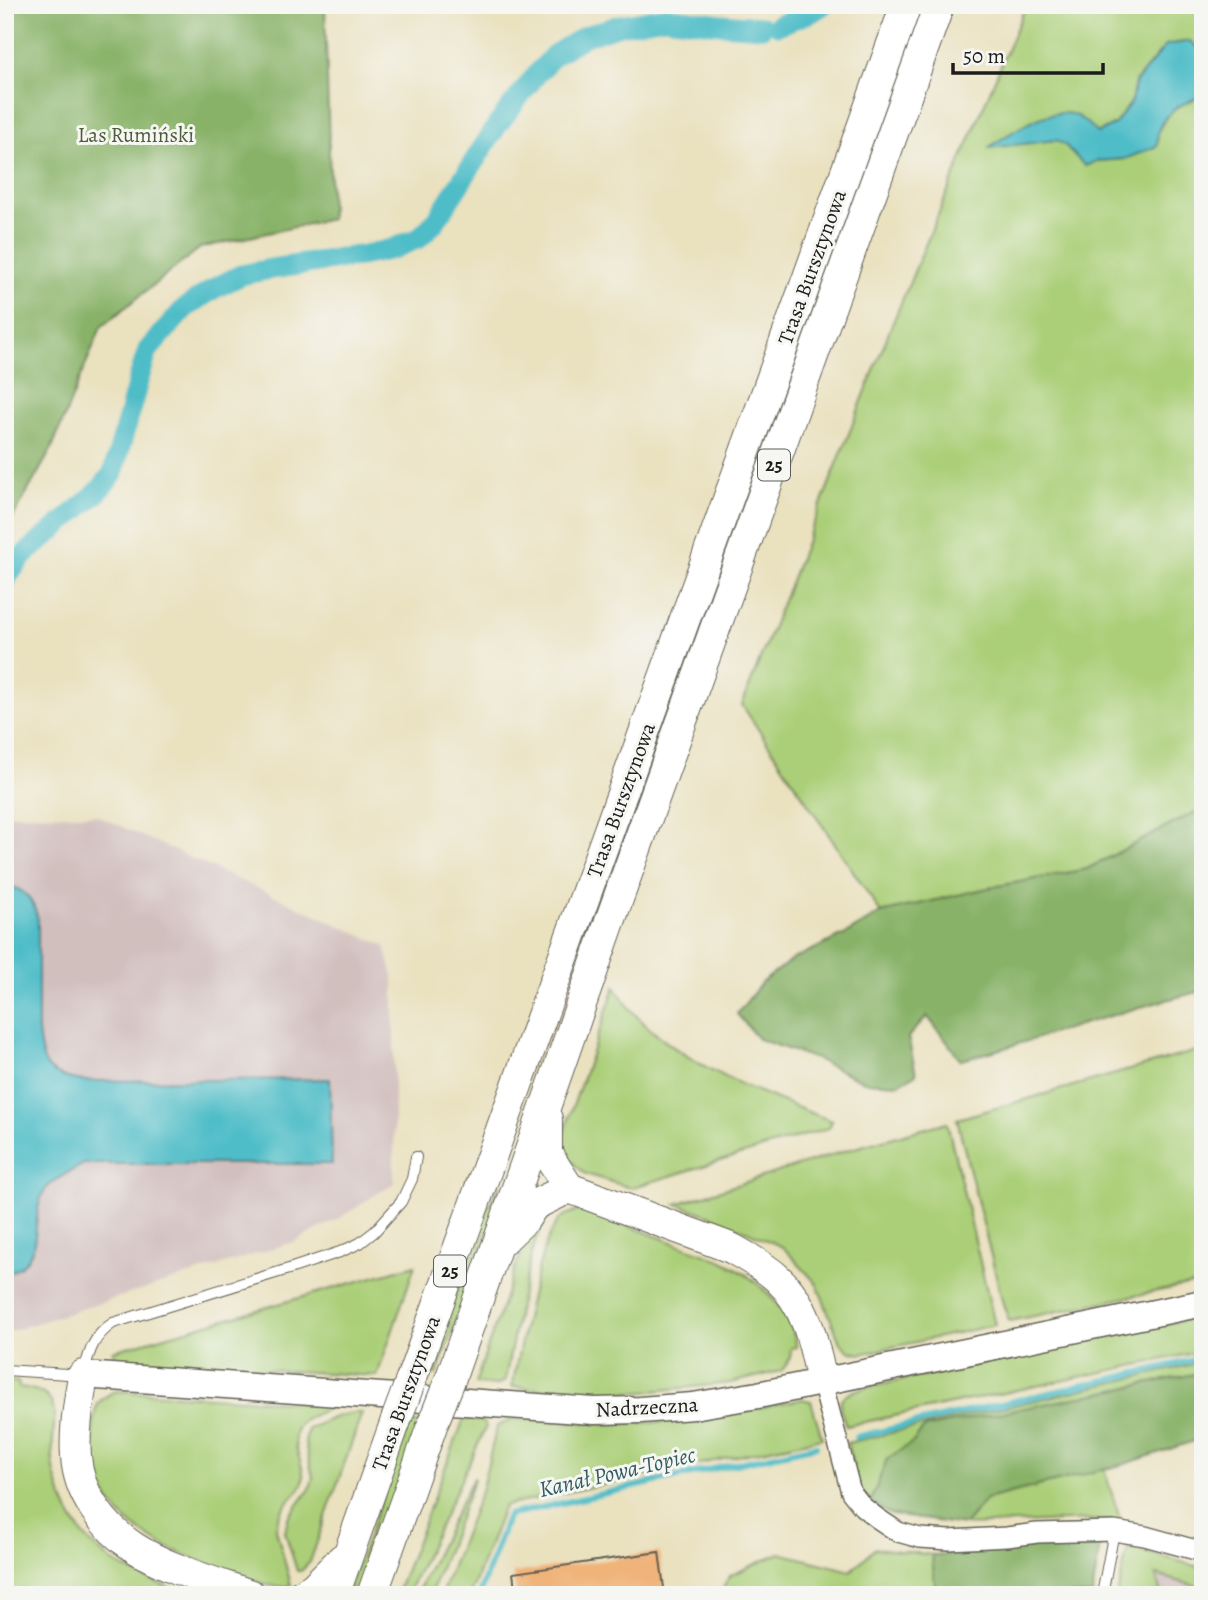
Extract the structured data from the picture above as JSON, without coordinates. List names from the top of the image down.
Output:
{
  "streets": {
    "main road": ["Trasa Bursztynowa", "25"],
    "street": ["Nadrzeczna"]
  },
  "water": ["Kanał Powa-Topiec"],
  "parks": ["Las Rumiński"],
  "scale_bar": "50 m"
}
